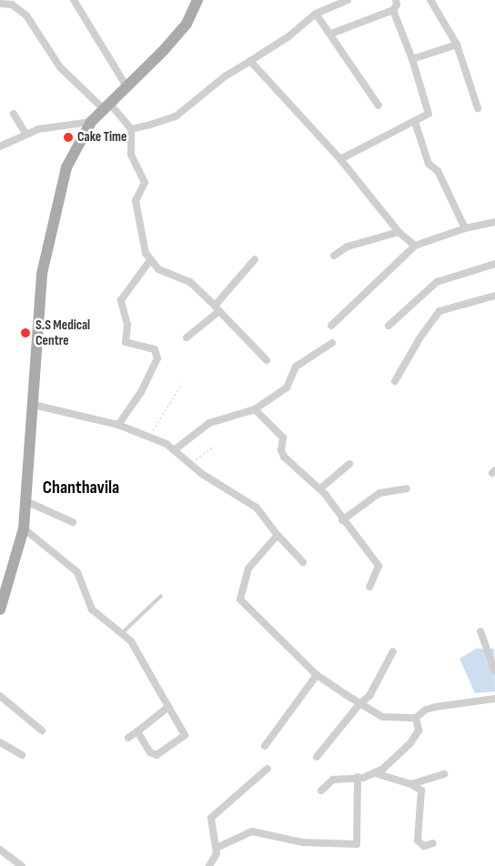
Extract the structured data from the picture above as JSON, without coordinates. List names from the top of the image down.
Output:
{
  "districts": ["Chanthavila"],
  "places": ["Cake Time", "S.S Medical Centre"]
}
